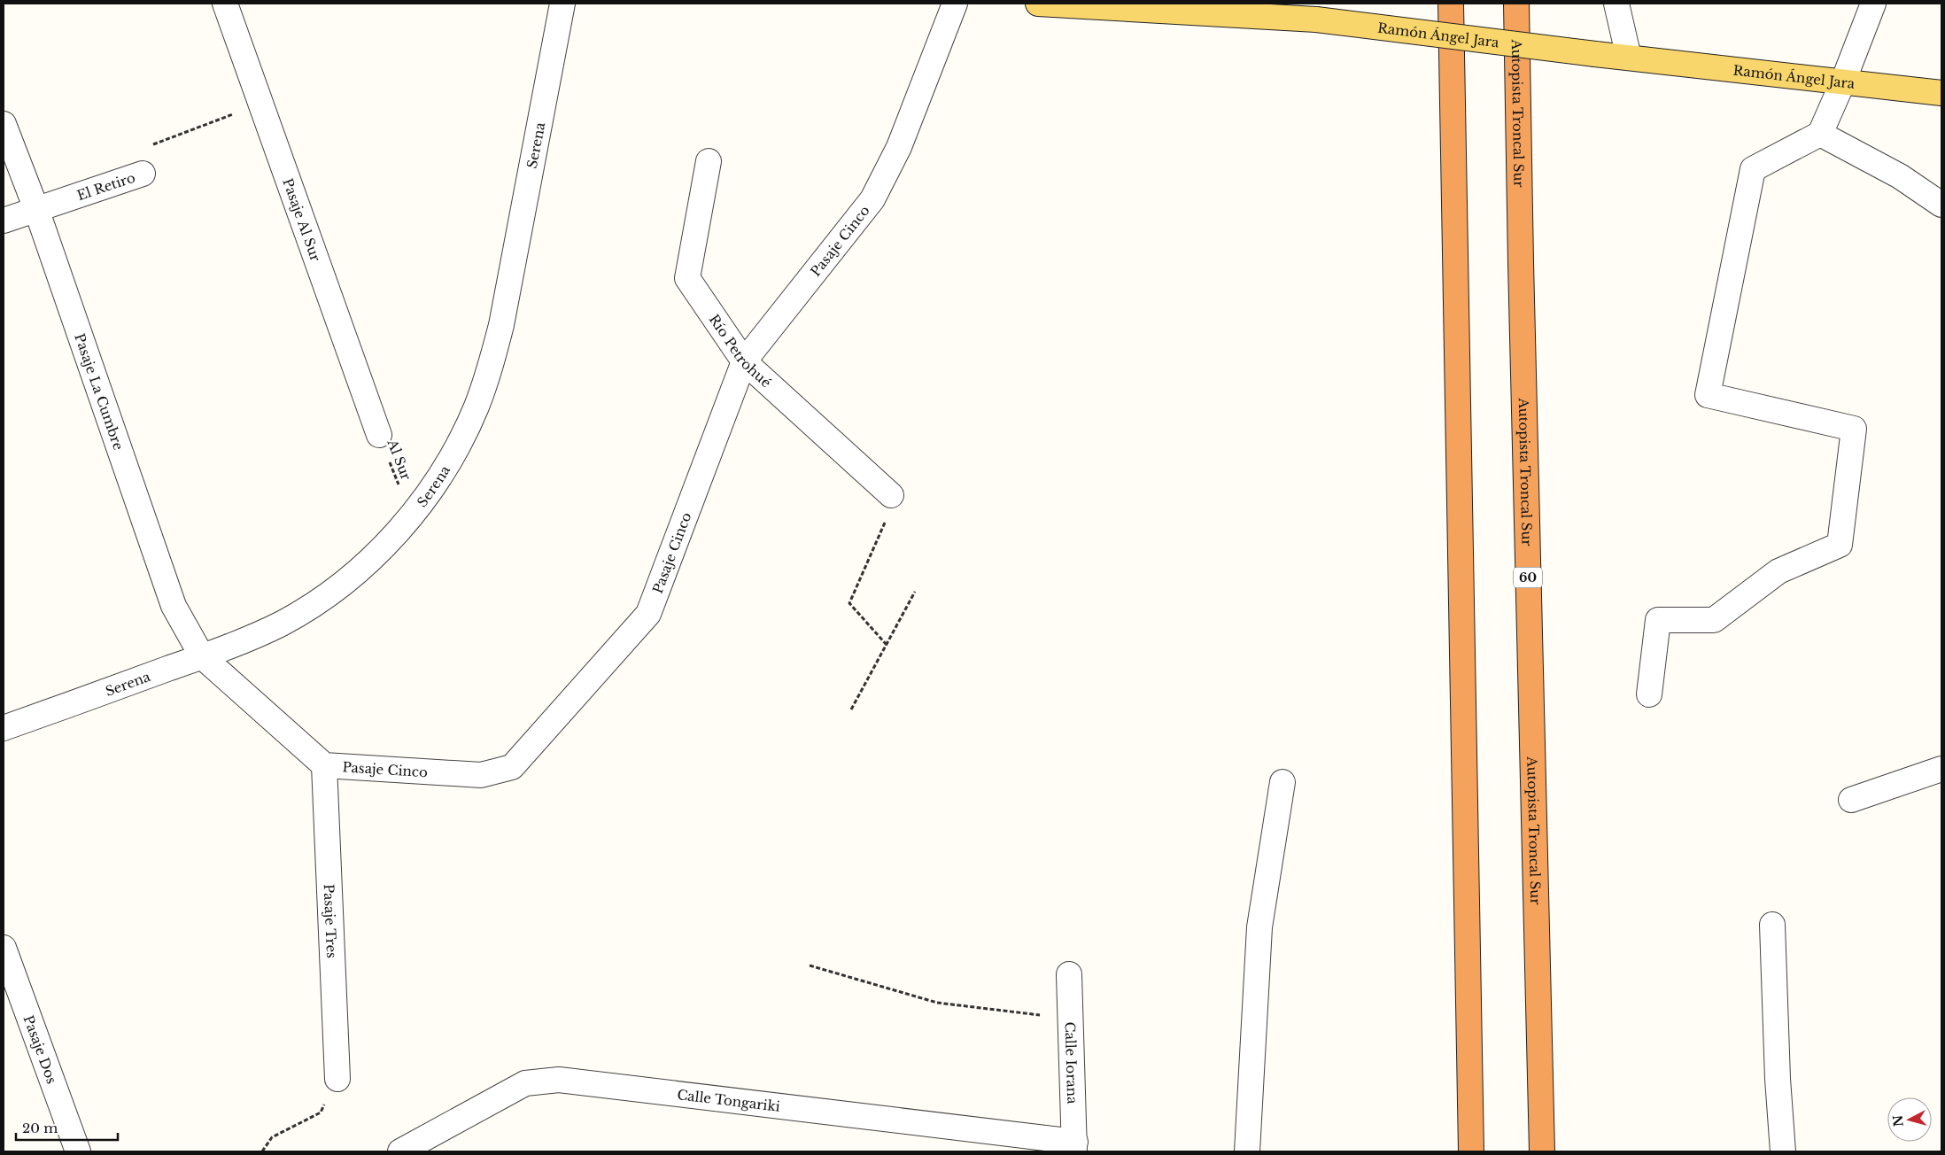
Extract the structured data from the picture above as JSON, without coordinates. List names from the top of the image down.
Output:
{
  "streets": {
    "highway": ["Autopista Troncal Sur", "60"],
    "main road": ["Ramón Ángel Jara"],
    "street": [
      "Serena",
      "El Retiro",
      "Pasaje Al Sur",
      "Pasaje Cinco",
      "Río Petrohué",
      "Pasaje La Cumbre",
      "Pasaje Tres",
      "Pasaje Dos",
      "Calle Iorana",
      "Calle Tongariki"
    ],
    "path": ["Al Sur"]
  },
  "crossings": [
    ["Serena", "Pasaje Cinco"],
    ["Serena", "Pasaje La Cumbre"],
    ["Serena", "Al Sur"],
    ["El Retiro", "Pasaje Al Sur"],
    ["El Retiro", "Pasaje La Cumbre"],
    ["Pasaje Al Sur", "Al Sur"],
    ["Pasaje Cinco", "Río Petrohué"],
    ["Pasaje Cinco", "Pasaje La Cumbre"],
    ["Pasaje Cinco", "Pasaje Tres"],
    ["Calle Iorana", "Calle Tongariki"]
  ],
  "scale_bar": "20 m",
  "north": "left"
}
